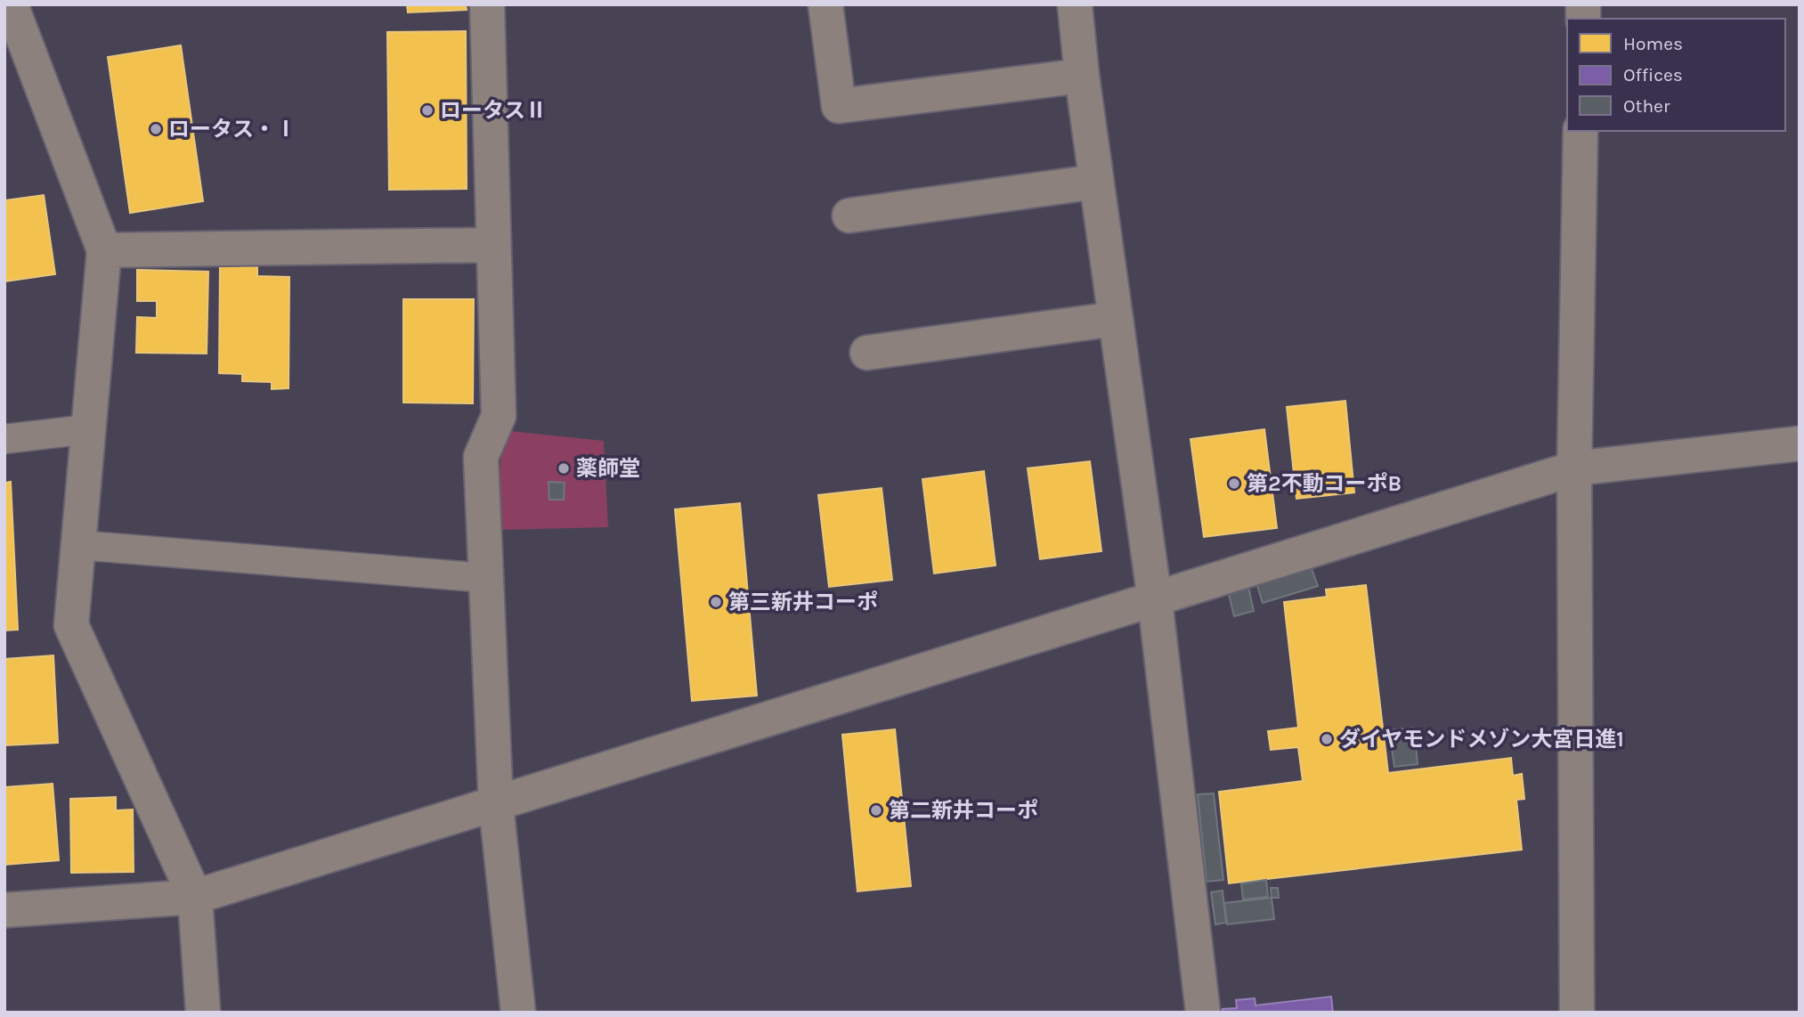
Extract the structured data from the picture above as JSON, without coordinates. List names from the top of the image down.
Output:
{
  "places": [
    "ロータスⅡ",
    "ロータス・Ⅰ",
    "薬師堂",
    "第2不動コーポB",
    "第三新井コーポ",
    "ダイヤモンドメゾン大宮日進1",
    "第二新井コーポ"
  ],
  "legend": ["Homes", "Offices", "Other"]
}
